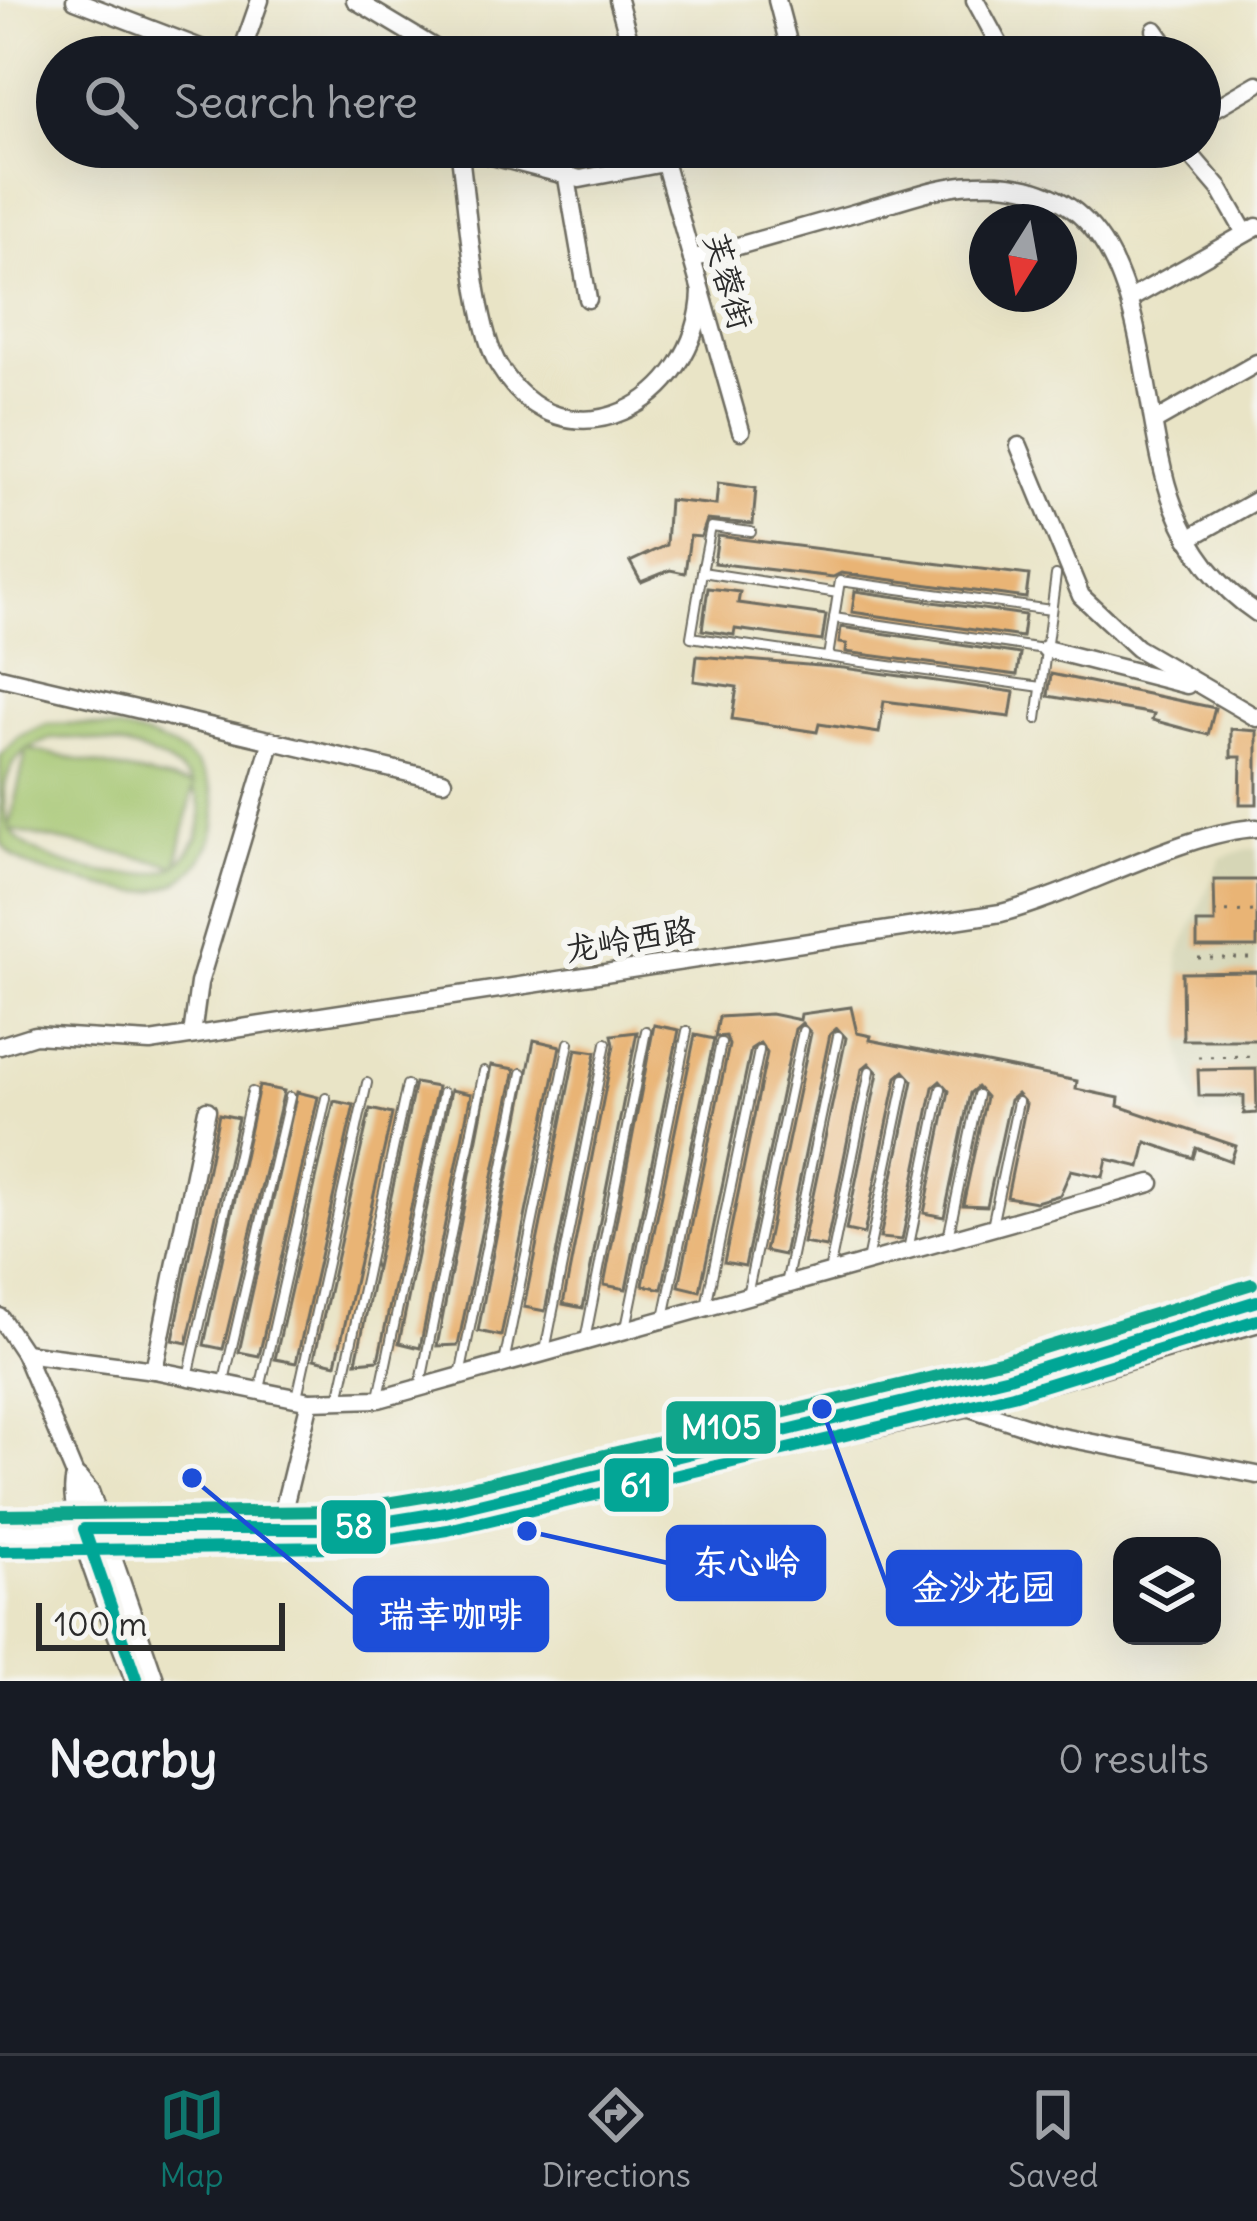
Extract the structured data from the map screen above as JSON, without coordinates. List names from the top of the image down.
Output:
{
  "streets": {
    "street": ["芙蓉街", "龙岭西路"]
  },
  "places": ["金沙花园", "瑞幸咖啡", "东心岭"],
  "lines": ["transit line M105", "transit line 58", "transit line 61"],
  "scale_bar": "100 m",
  "north": "bottom",
  "page": {
    "search": "Search here",
    "scale": "100 m",
    "heading": ["Nearby", "0 results"],
    "nav": ["Map", "Directions", "Saved"]
  }
}
